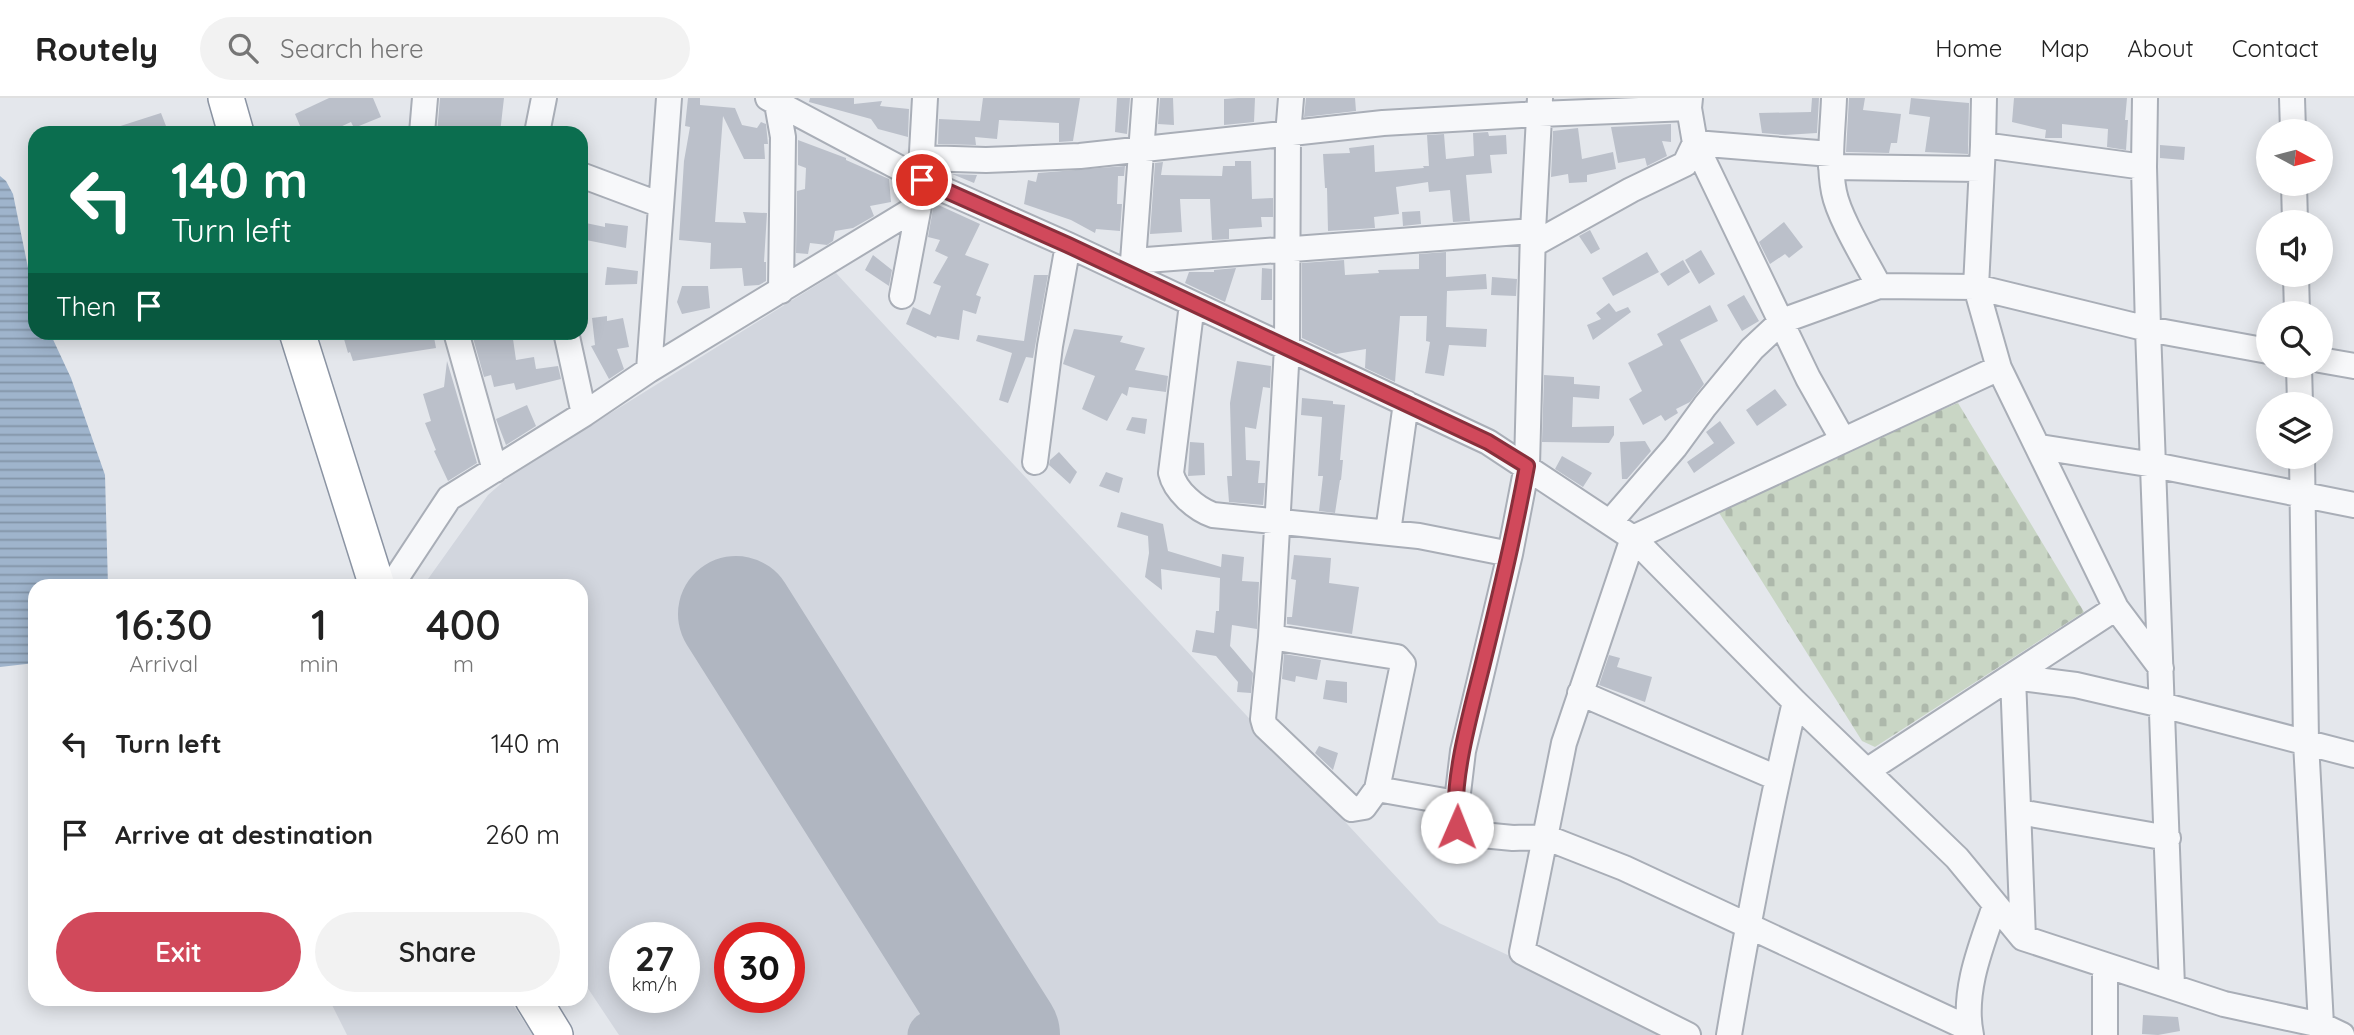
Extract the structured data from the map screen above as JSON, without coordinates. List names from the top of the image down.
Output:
{
  "north": "right",
  "page": {
    "header": "Routely",
    "search": "Search here",
    "nav": [
      "Home",
      "Map",
      "About",
      "Contact"
    ],
    "turn": ["140 m", "Turn left"],
    "then": "Then",
    "eta": [
      "16:30",
      "Arrival",
      "1",
      "min",
      "400",
      "m"
    ],
    "list": [
      {
        "name": "Turn left",
        "value": "140 m"
      },
      {
        "name": "Arrive at destination",
        "value": "260 m"
      }
    ],
    "buttons": ["Exit", "Share"],
    "speed": "27 km/h",
    "limit": "30"
  }
}
